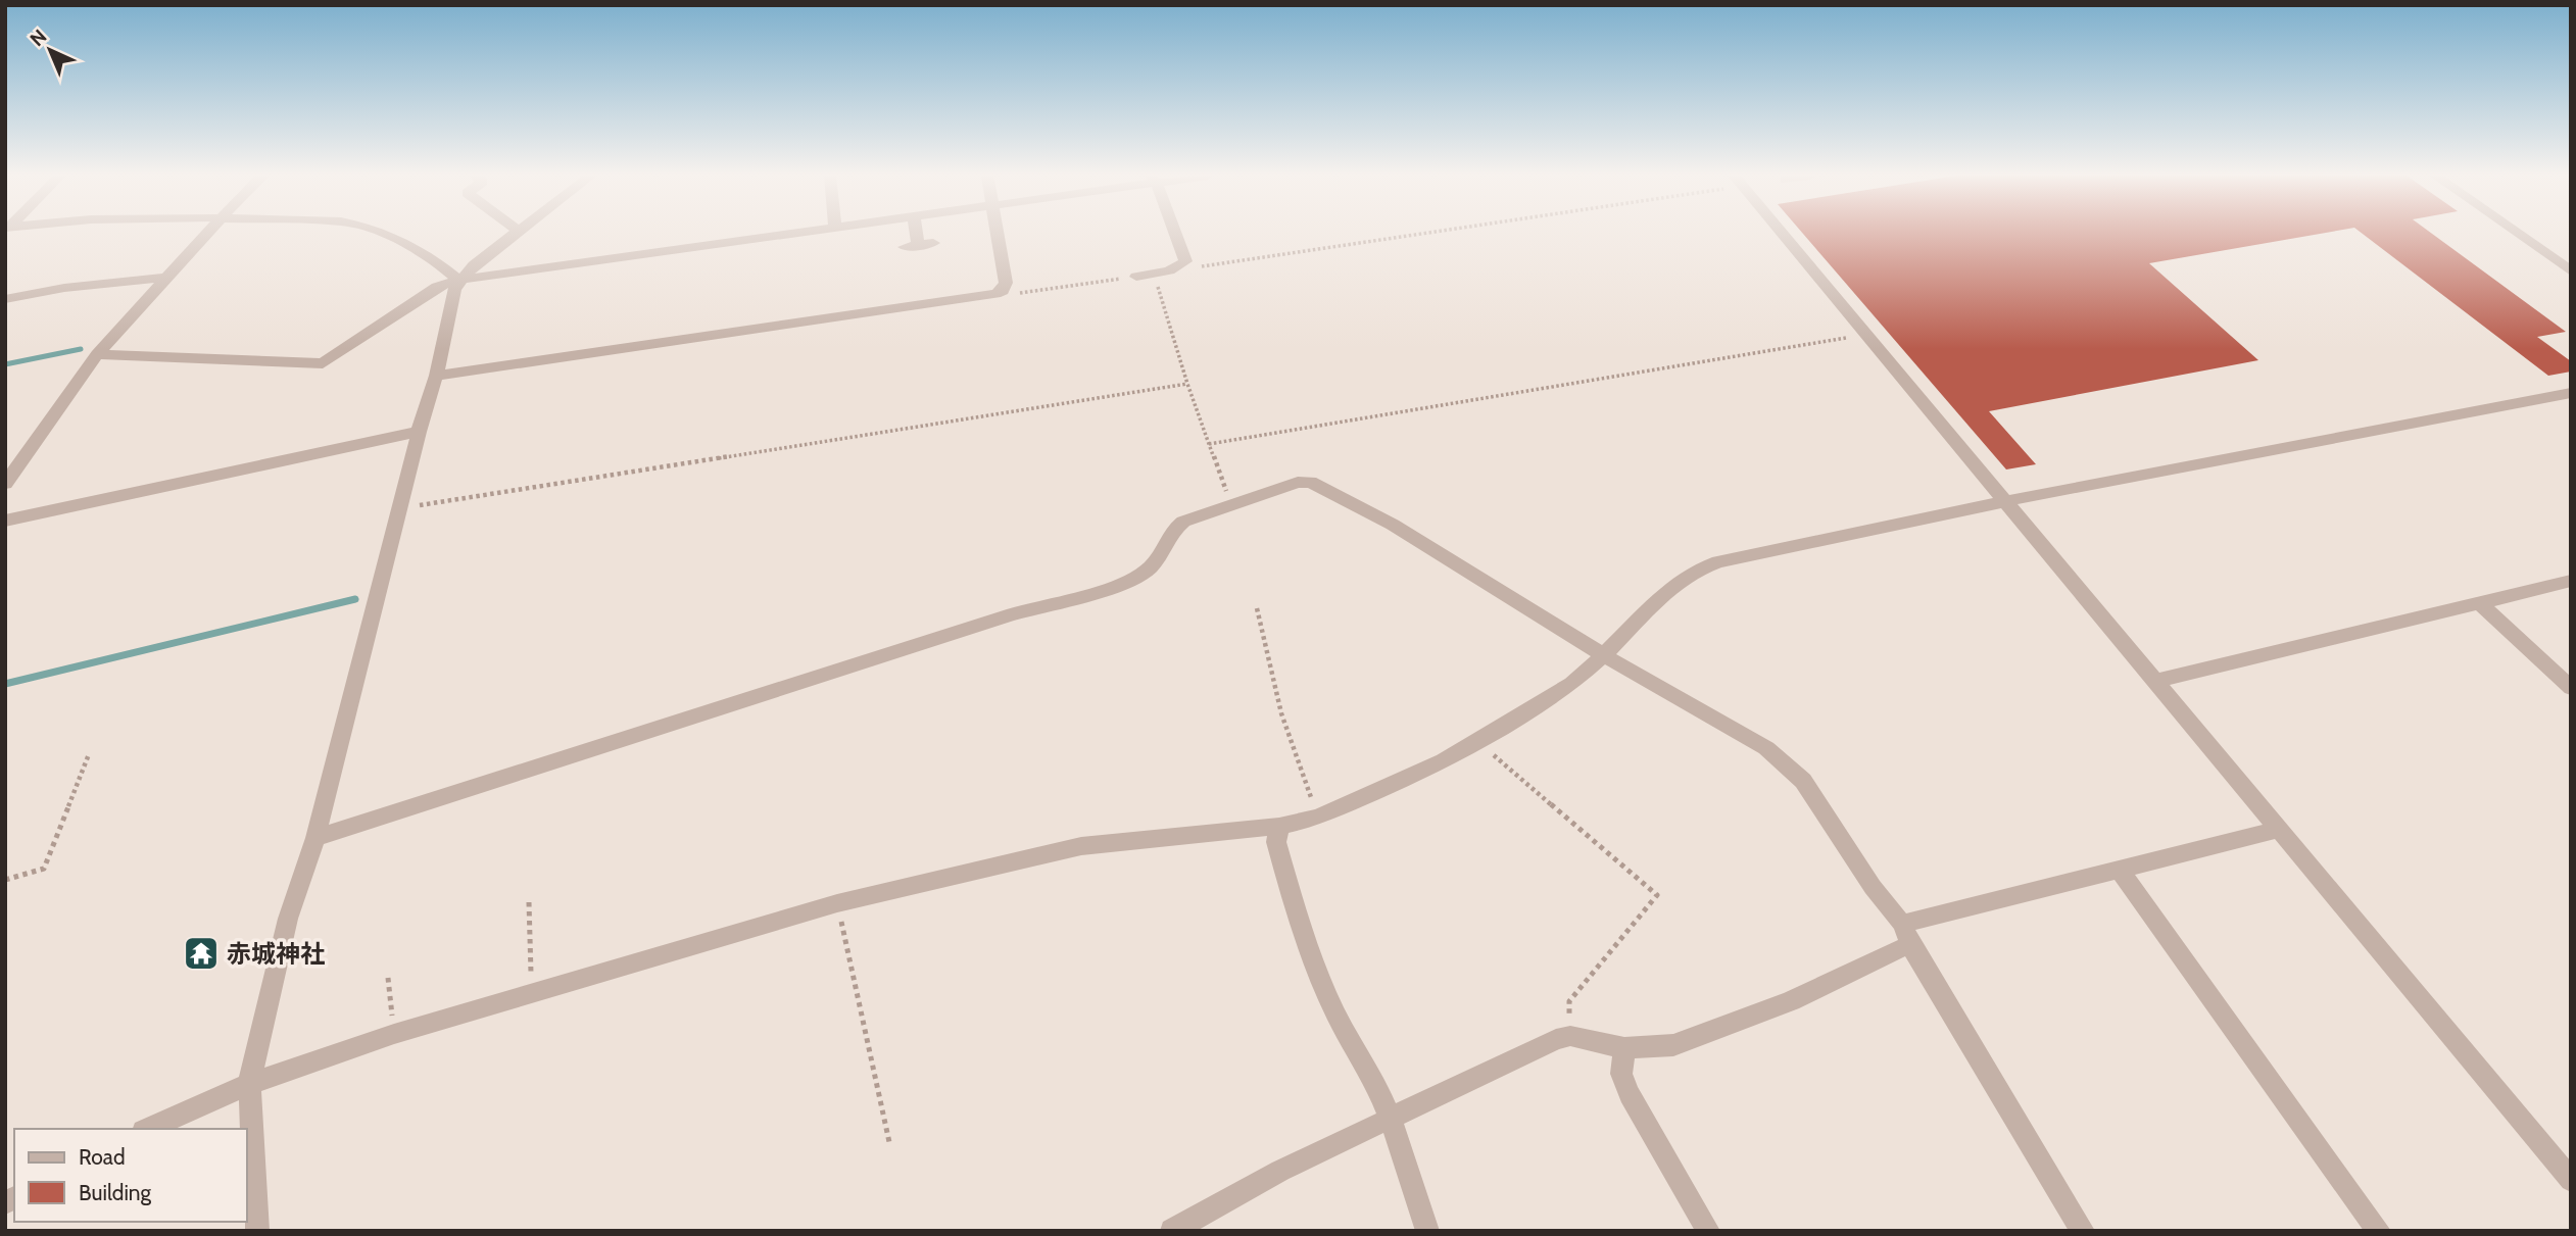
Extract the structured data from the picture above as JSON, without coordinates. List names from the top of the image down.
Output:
{
  "places": {
    "temple": ["赤城神社"]
  },
  "legend": ["Road", "Building"],
  "north": "top left"
}
